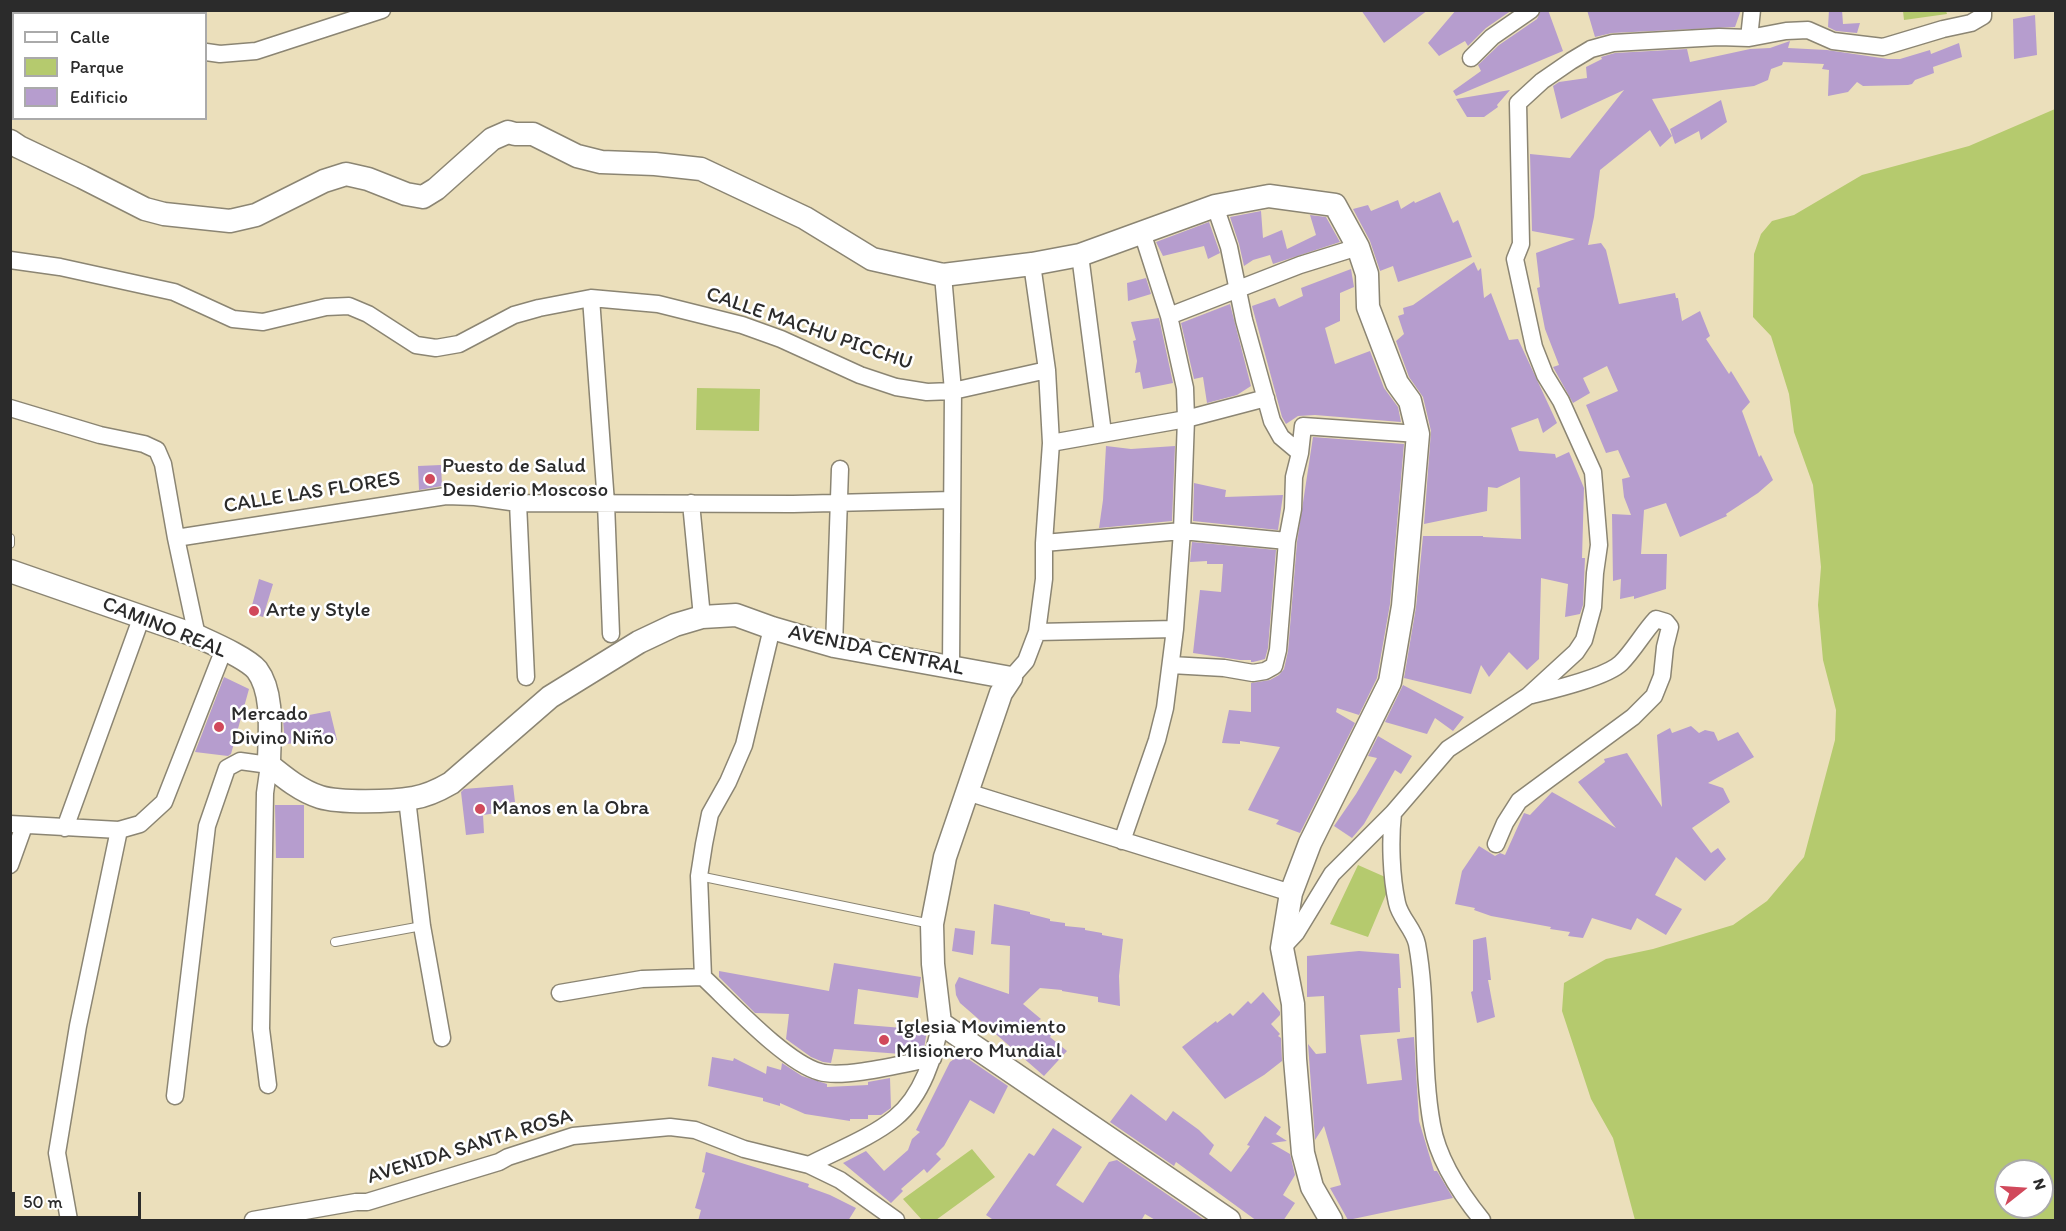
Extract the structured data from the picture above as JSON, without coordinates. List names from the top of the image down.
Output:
{
  "streets": {
    "street": [
      "CALLE MACHU PICCHU",
      "CALLE LAS FLORES",
      "CAMINO REAL",
      "AVENIDA CENTRAL",
      "AVENIDA SANTA ROSA"
    ]
  },
  "crossings": [
    ["CAMINO REAL", "AVENIDA CENTRAL"]
  ],
  "places": [
    "Puesto de Salud Desiderio Moscoso",
    "Arte y Style",
    "Mercado Divino Niño",
    "Manos en la Obra",
    "Iglesia Movimiento Misionero Mundial"
  ],
  "legend": ["Calle", "Parque", "Edificio"],
  "scale_bar": "50 m",
  "north": "right"
}
